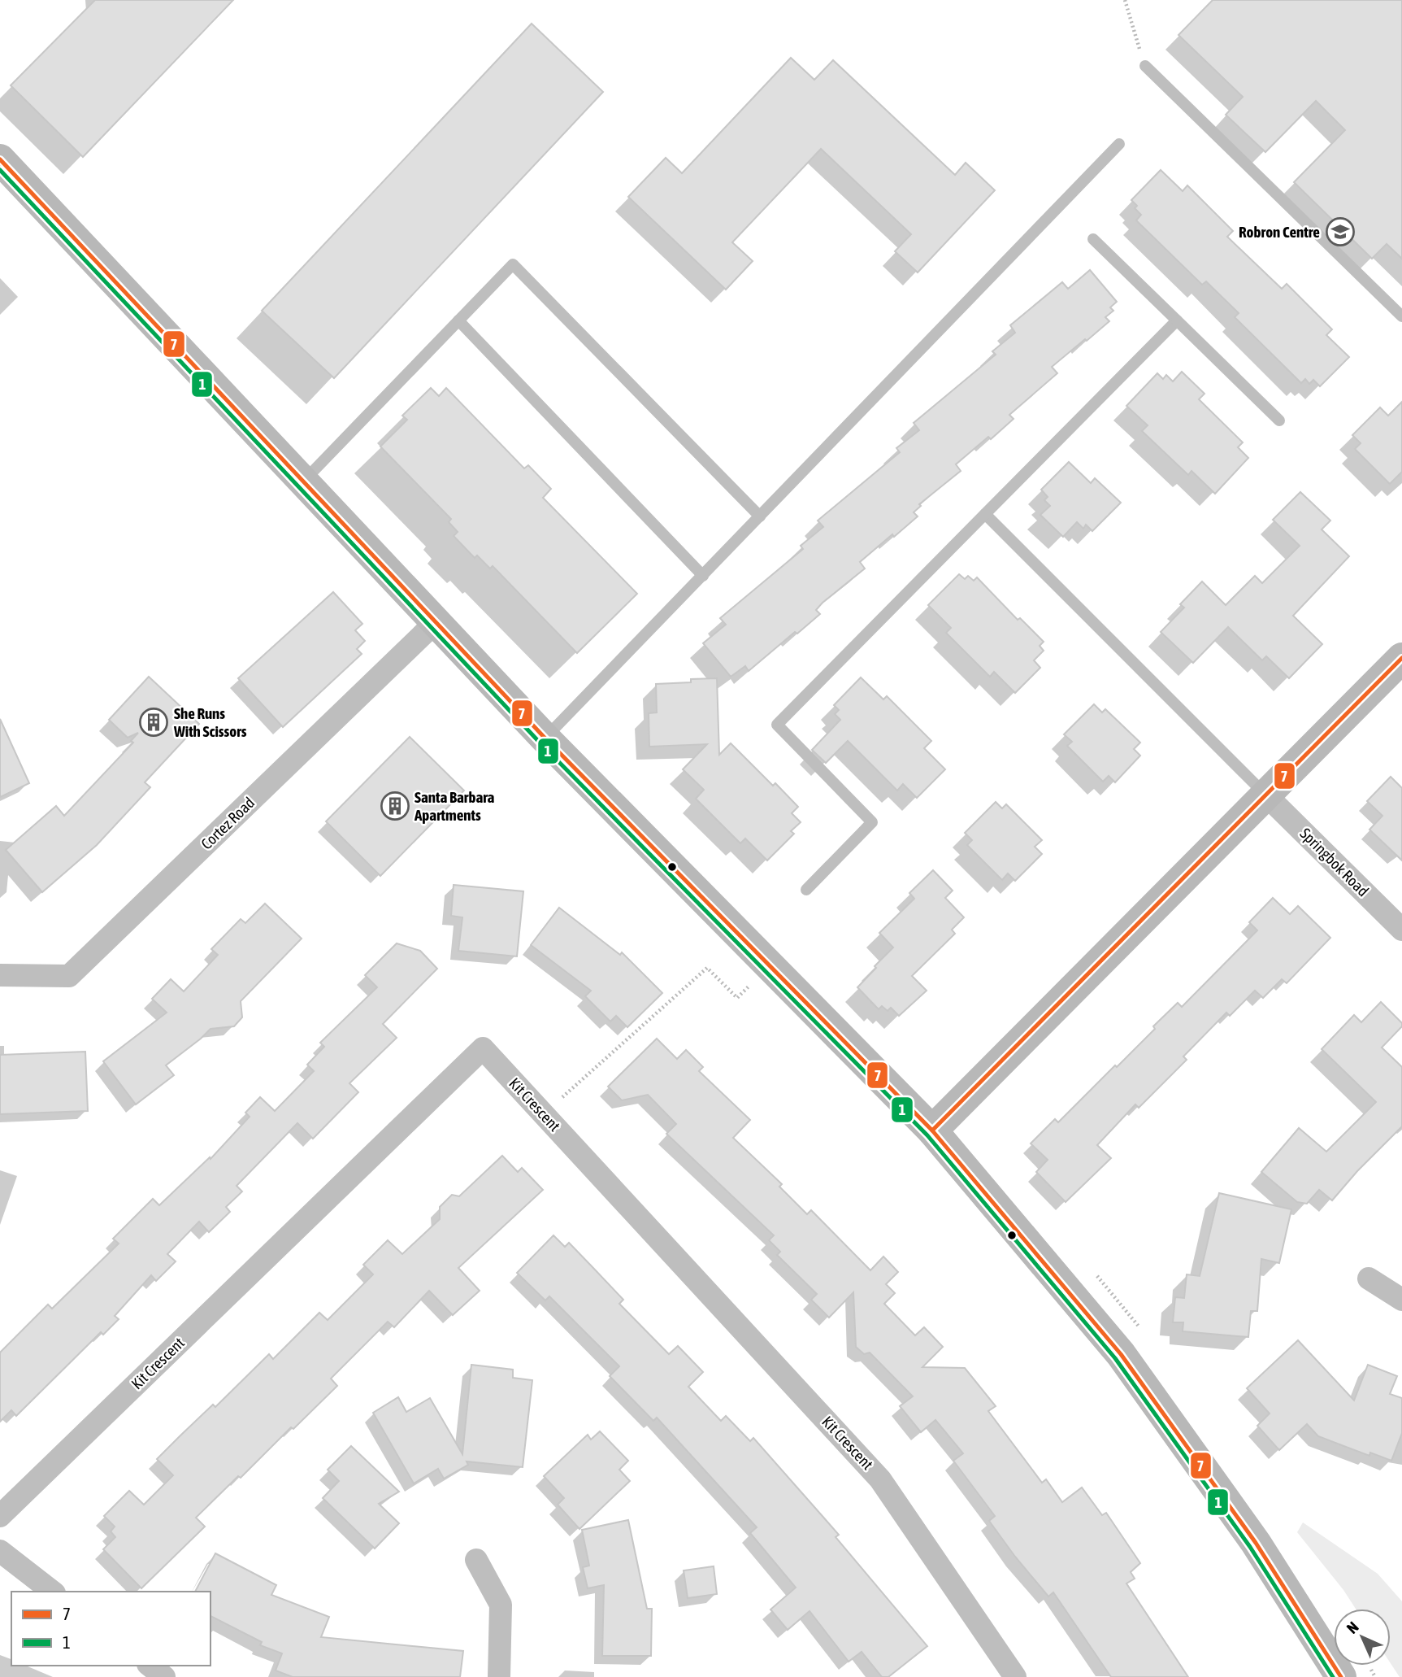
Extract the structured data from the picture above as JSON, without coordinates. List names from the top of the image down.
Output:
{
  "streets": {
    "street": ["Cortez Road", "Springbok Road", "Kit Crescent"]
  },
  "places": {
    "school or university": ["Robron Centre"],
    "building": ["She Runs With Scissors", "Santa Barbara Apartments"]
  },
  "lines": ["transit line 7", "transit line 1"],
  "legend": ["7", "1"],
  "north": "top left"
}
